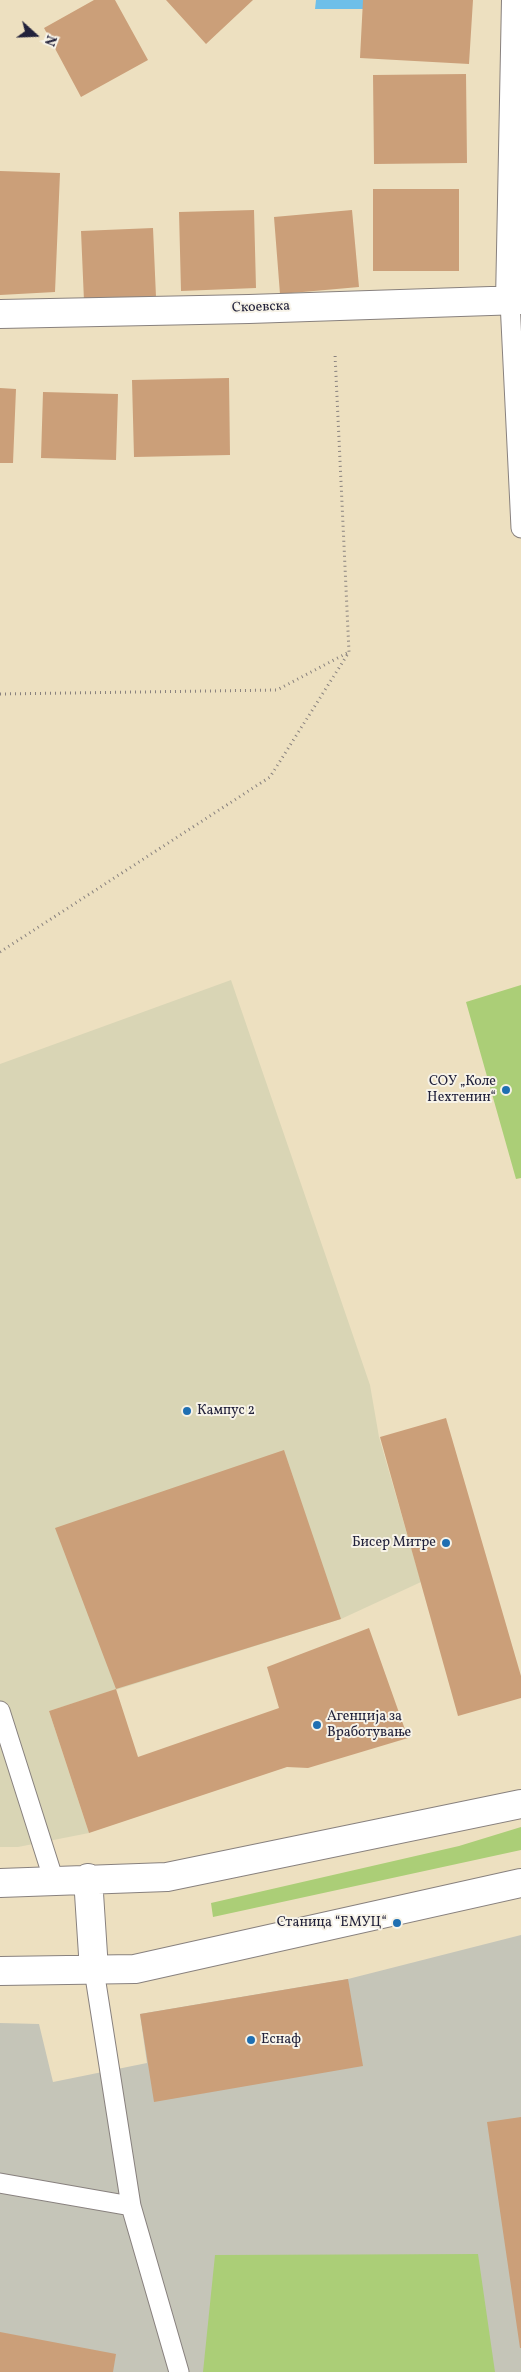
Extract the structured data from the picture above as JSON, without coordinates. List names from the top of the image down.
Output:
{
  "streets": {
    "main road": ["Скоевска"]
  },
  "places": [
    "СОУ „Коле Нехтенин“",
    "Кампус 2",
    "Бисер Митре",
    "Агенција за Вработување",
    "Станица “ЕМУЦ“",
    "Еснаф"
  ],
  "north": "right"
}
